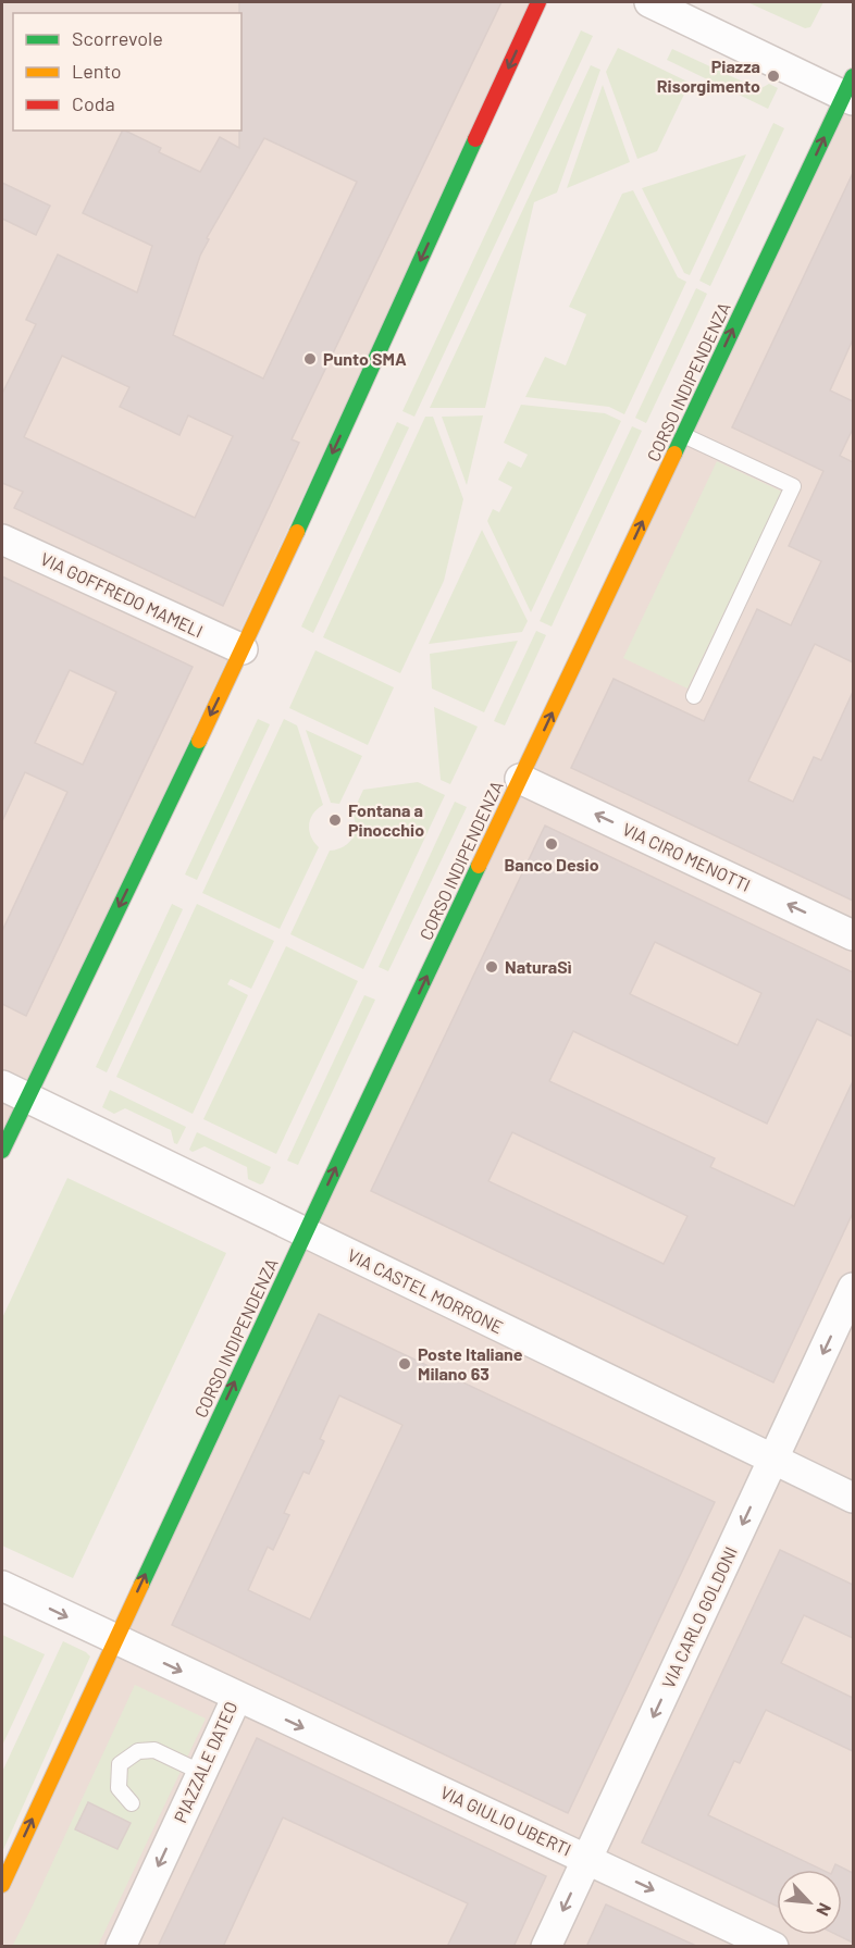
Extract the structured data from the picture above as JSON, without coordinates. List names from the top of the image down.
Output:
{
  "streets": {
    "street": [
      "CORSO INDIPENDENZA",
      "VIA GOFFREDO MAMELI",
      "VIA CIRO MENOTTI",
      "VIA CASTEL MORRONE",
      "VIA CARLO GOLDONI",
      "PIAZZALE DATEO",
      "VIA GIULIO UBERTI"
    ]
  },
  "crossings": [
    ["CORSO INDIPENDENZA", "VIA CIRO MENOTTI"],
    ["CORSO INDIPENDENZA", "VIA CASTEL MORRONE"],
    ["CORSO INDIPENDENZA", "PIAZZALE DATEO"],
    ["VIA CASTEL MORRONE", "VIA CARLO GOLDONI"],
    ["VIA CARLO GOLDONI", "VIA GIULIO UBERTI"],
    ["PIAZZALE DATEO", "VIA GIULIO UBERTI"]
  ],
  "one_way": [
    "CORSO INDIPENDENZA",
    "VIA CIRO MENOTTI",
    "VIA CARLO GOLDONI",
    "VIA GIULIO UBERTI"
  ],
  "places": [
    "Piazza Risorgimento",
    "Punto SMA",
    "Fontana a Pinocchio",
    "Banco Desio",
    "NaturaSì",
    "Poste Italiane Milano 63"
  ],
  "legend": ["Scorrevole", "Lento", "Coda"],
  "north": "bottom right"
}
